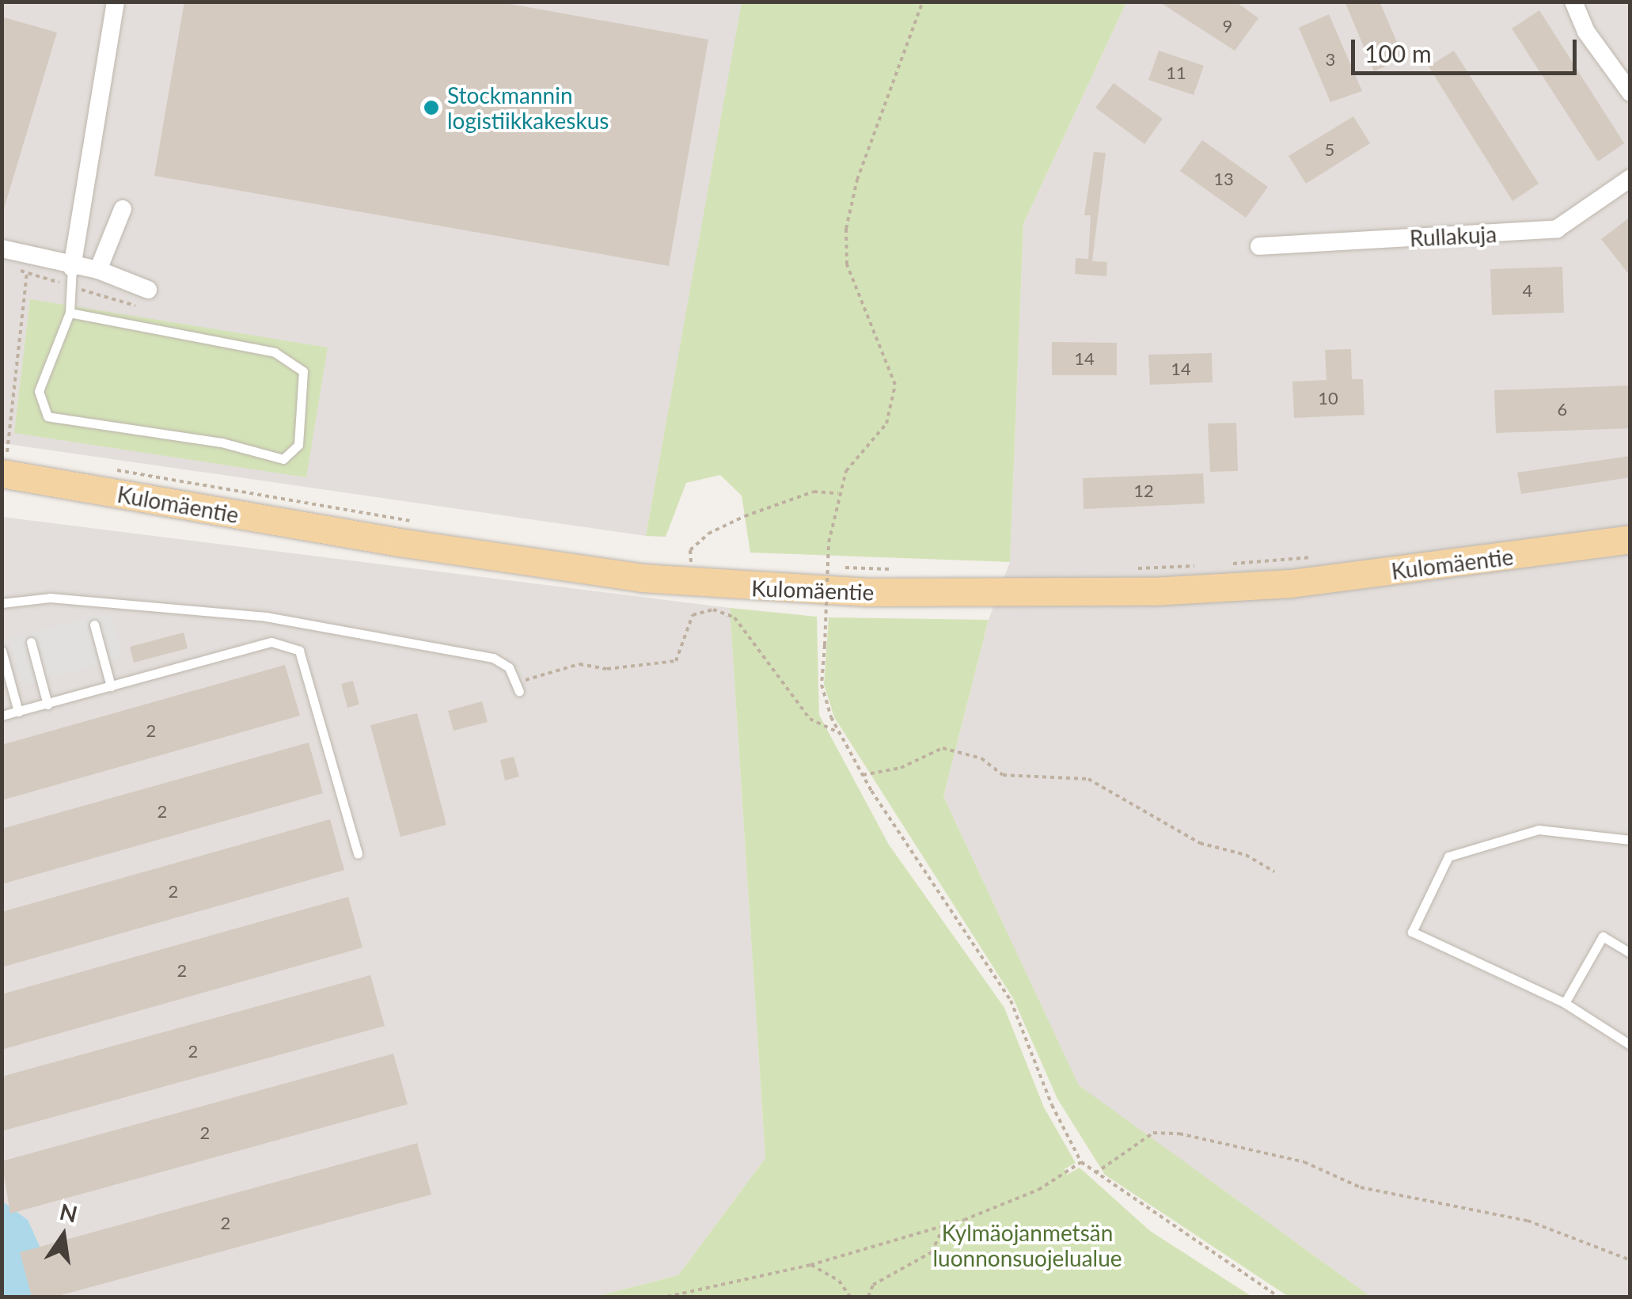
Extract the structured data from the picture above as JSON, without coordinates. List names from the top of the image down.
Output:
{
  "streets": {
    "main road": ["Kulomäentie"],
    "street": ["Rullakuja"]
  },
  "parks": ["Kylmäojanmetsän luonnonsuojelualue"],
  "places": ["Stockmannin logistiikkakeskus"],
  "house_numbers": [
    "9",
    "3",
    "11",
    "5",
    "13",
    "4",
    "14",
    "14",
    "10",
    "6",
    "12",
    "2",
    "2",
    "2",
    "2",
    "2",
    "2",
    "2"
  ],
  "scale_bar": "100 m",
  "north": "top"
}
